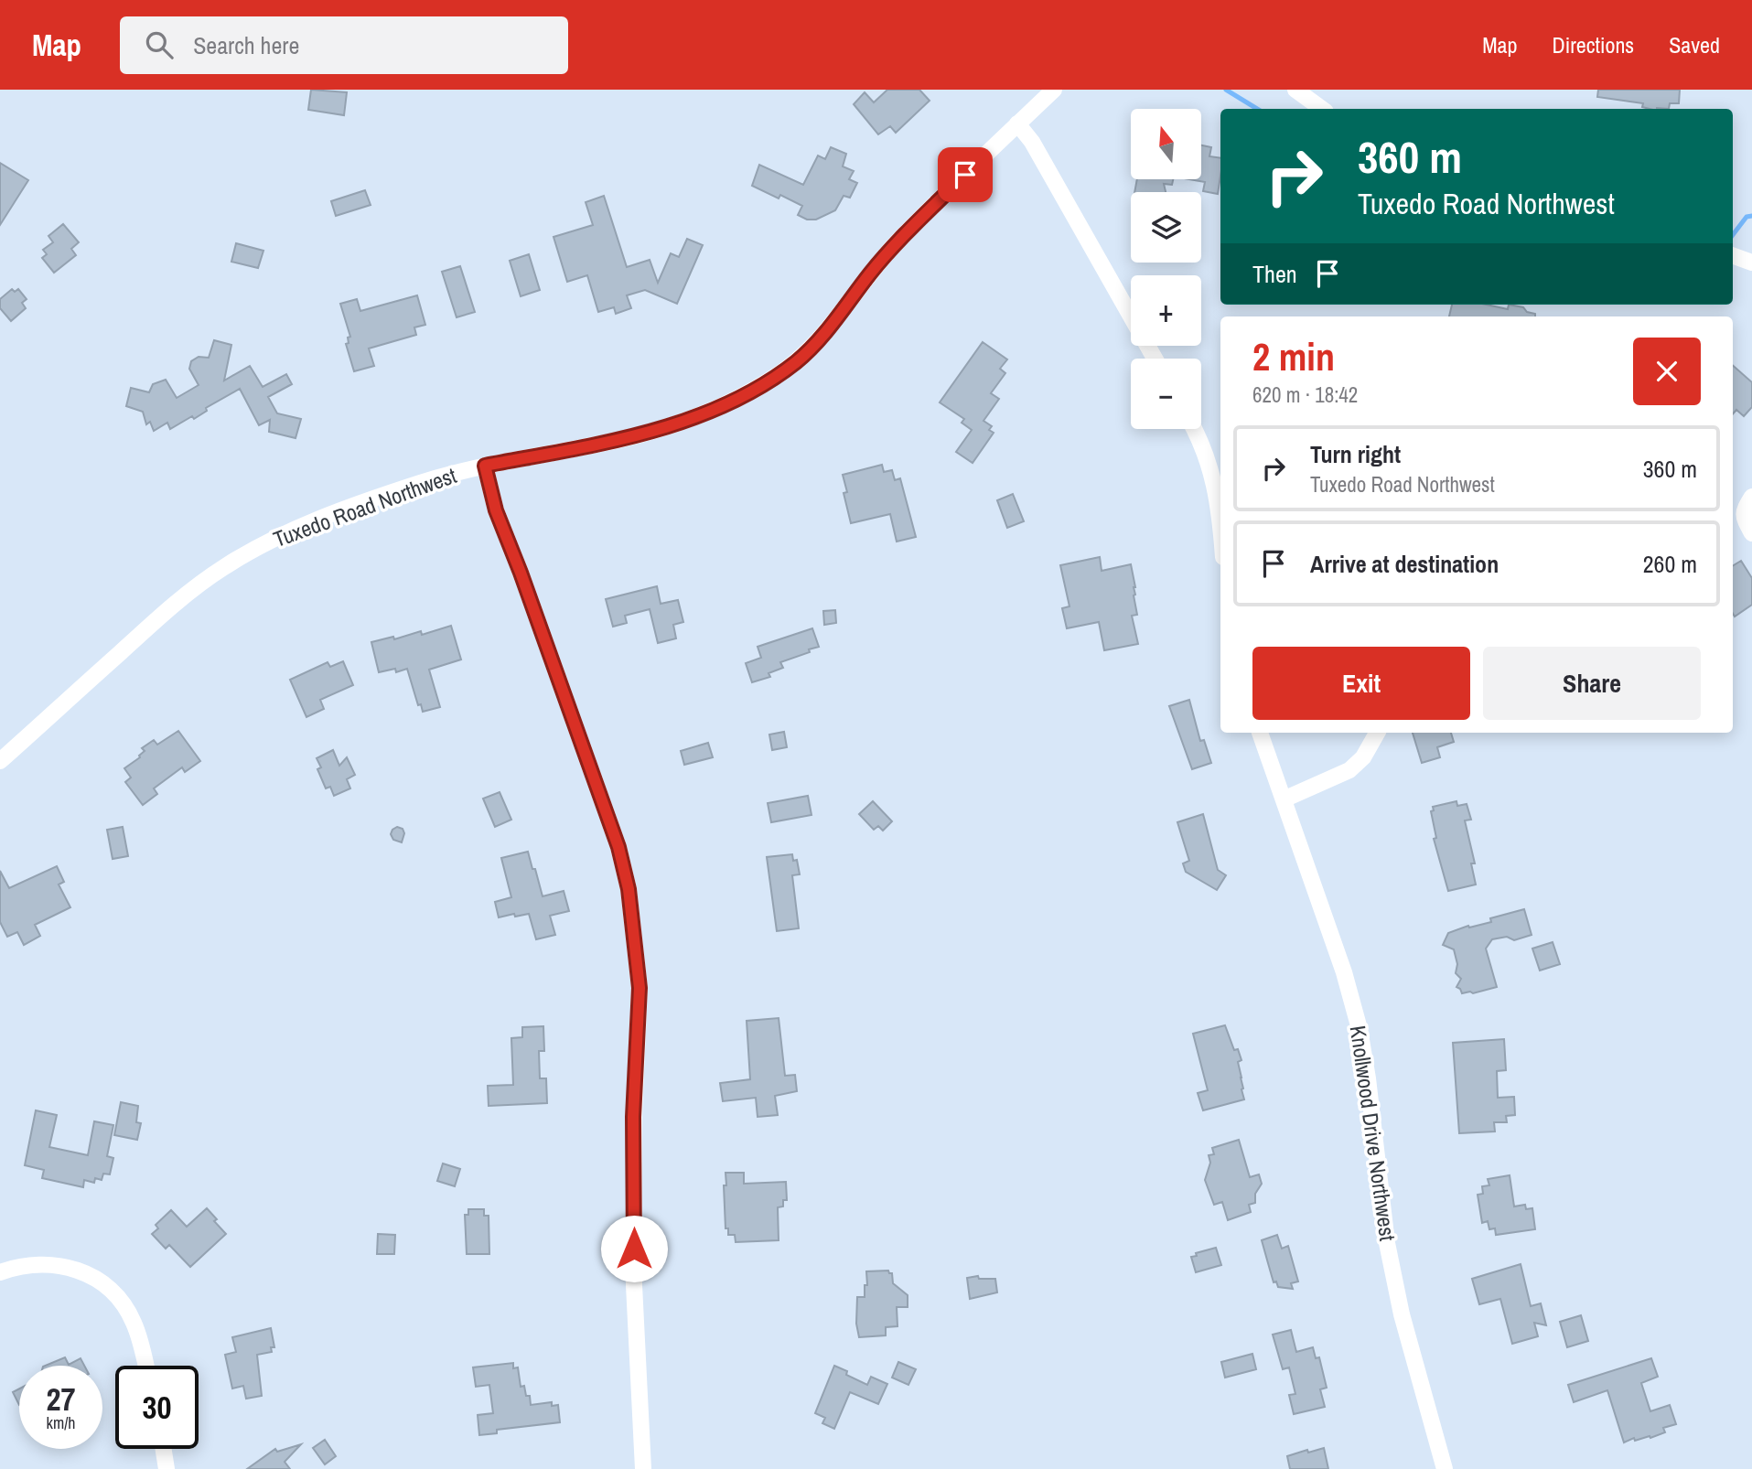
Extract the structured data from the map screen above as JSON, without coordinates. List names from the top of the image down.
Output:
{
  "streets": {
    "street": ["Tuxedo Road Northwest", "Knollwood Drive Northwest"]
  },
  "north": "top",
  "page": {
    "header": "Map",
    "search": "Search here",
    "nav": ["Map", "Directions", "Saved"],
    "map_buttons": ["+", "−"],
    "turn": ["360 m", "Tuxedo Road Northwest"],
    "then": "Then",
    "heading": ["2 min", "620 m · 18:42"],
    "list": [
      {
        "name": "Turn right",
        "note": "Tuxedo Road Northwest",
        "value": "360 m"
      },
      {
        "name": "Arrive at destination",
        "value": "260 m"
      }
    ],
    "buttons": ["Exit", "Share"],
    "speed": "27 km/h",
    "limit": "30"
  }
}
